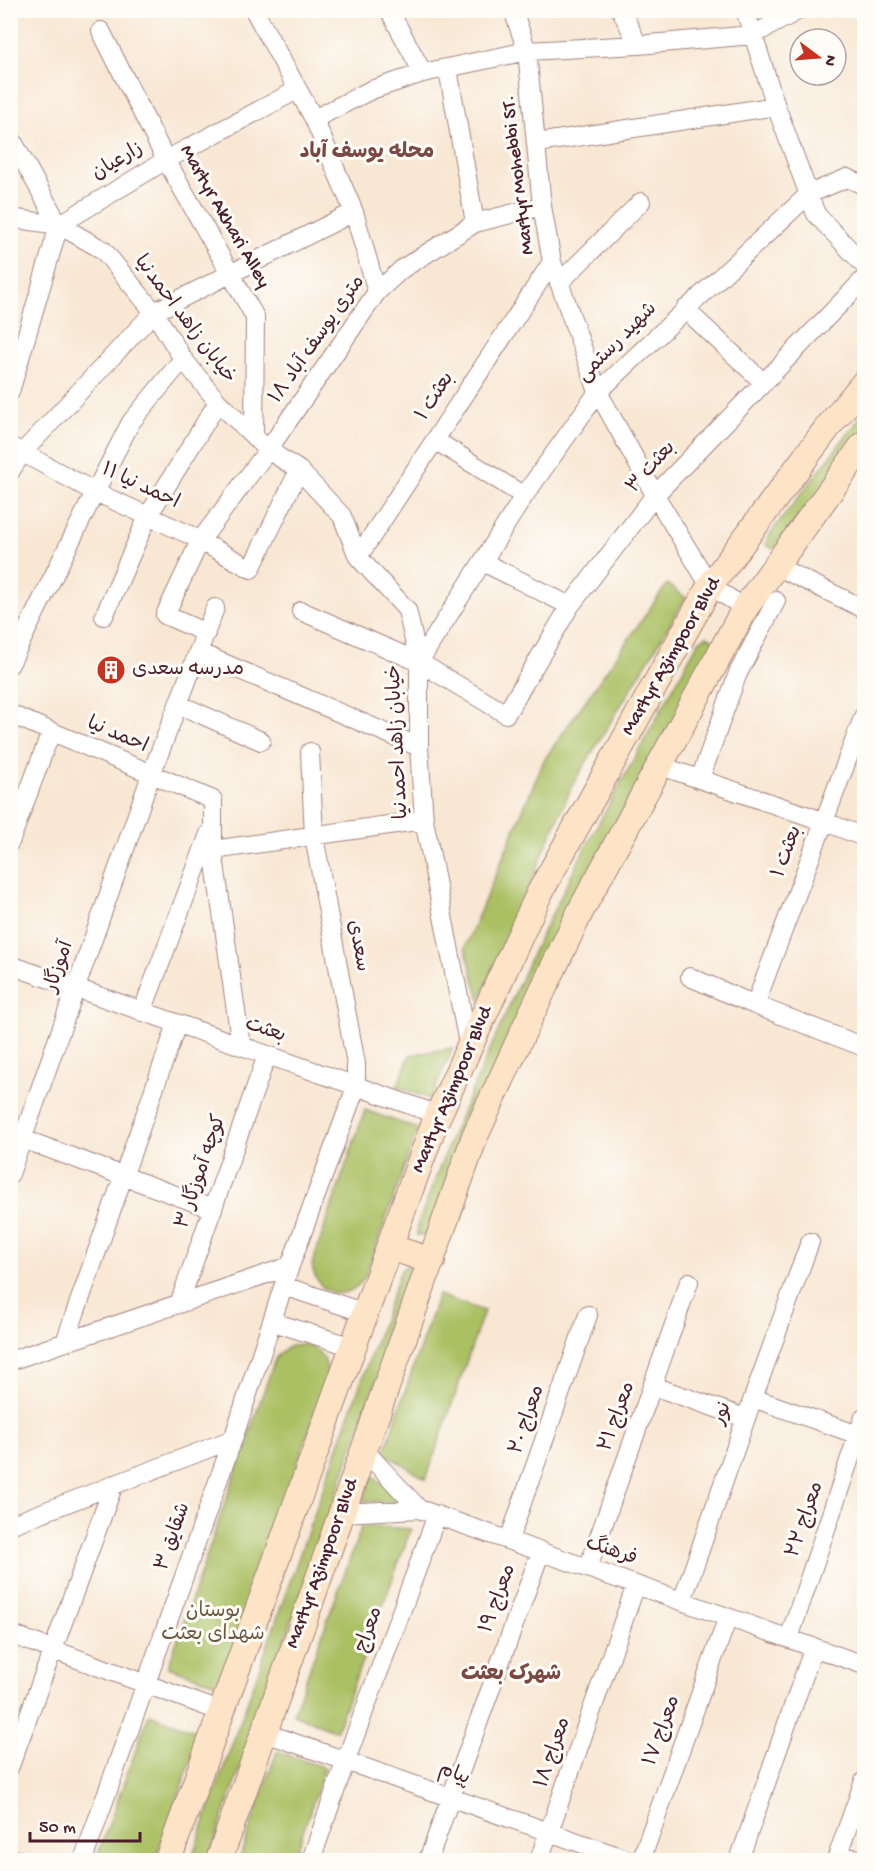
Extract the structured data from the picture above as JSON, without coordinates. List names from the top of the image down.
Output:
{
  "streets": {
    "main road": ["Martyr Azimpoor Blvd"],
    "street": [
      "زارعیان",
      "Martyr Mohebbi ST.",
      "Martyr Akhari Alley",
      "خیابان زاهد احمدنیا",
      "۱۸ متری یوسف آباد",
      "شهید رستمی",
      "بعثت ۱",
      "بعثت ۳",
      "احمد نیا ۱۱",
      "احمد نیا",
      "سعدی",
      "آموزگار",
      "بعثت",
      "کوچه آموزگار ۳",
      "نور",
      "معراج ۲۱",
      "معراج ۲۰",
      "معراج ۲۲",
      "شقایق ۳",
      "فرهنگ",
      "معراج ۱۹",
      "معراج",
      "معراج ۱۷",
      "معراج ۱۸",
      "پیام"
    ]
  },
  "crossings": [
    ["زارعیان", "Martyr Akhari Alley"],
    ["زارعیان", "خیابان زاهد احمدنیا"],
    ["Martyr Mohebbi ST.", "۱۸ متری یوسف آباد"],
    ["Martyr Mohebbi ST.", "شهید رستمی"],
    ["Martyr Mohebbi ST.", "بعثت ۱"],
    ["Martyr Mohebbi ST.", "بعثت ۳"],
    ["Martyr Mohebbi ST.", "Martyr Azimpoor Blvd"],
    ["Martyr Akhari Alley", "خیابان زاهد احمدنیا"],
    ["خیابان زاهد احمدنیا", "۱۸ متری یوسف آباد"],
    ["خیابان زاهد احمدنیا", "شهید رستمی"],
    ["خیابان زاهد احمدنیا", "بعثت ۱"],
    ["خیابان زاهد احمدنیا", "بعثت ۳"],
    ["خیابان زاهد احمدنیا", "احمد نیا ۱۱"],
    ["خیابان زاهد احمدنیا", "Martyr Azimpoor Blvd"],
    ["۱۸ متری یوسف آباد", "احمد نیا ۱۱"],
    ["۱۸ متری یوسف آباد", "احمد نیا"],
    ["شهید رستمی", "بعثت ۳"],
    ["Martyr Azimpoor Blvd", "بعثت"],
    ["Martyr Azimpoor Blvd", "فرهنگ"],
    ["Martyr Azimpoor Blvd", "پیام"],
    ["احمد نیا", "آموزگار"],
    ["سعدی", "بعثت"],
    ["سعدی", "شقایق ۳"],
    ["آموزگار", "بعثت"],
    ["بعثت", "کوچه آموزگار ۳"],
    ["بعثت", "شقایق ۳"],
    ["نور", "فرهنگ"],
    ["معراج ۲۱", "فرهنگ"],
    ["معراج ۲۰", "فرهنگ"],
    ["معراج ۲۲", "فرهنگ"],
    ["فرهنگ", "معراج ۱۹"],
    ["فرهنگ", "معراج"],
    ["فرهنگ", "معراج ۱۷"],
    ["فرهنگ", "معراج ۱۸"],
    ["معراج ۱۹", "پیام"],
    ["معراج", "پیام"],
    ["معراج ۱۸", "پیام"]
  ],
  "districts": ["محله یوسف آباد", "شهرک بعثت"],
  "parks": ["بوستان شهدای بعثت"],
  "places": {
    "building": ["مدرسه سعدی"]
  },
  "scale_bar": "50 m",
  "north": "right"
}
